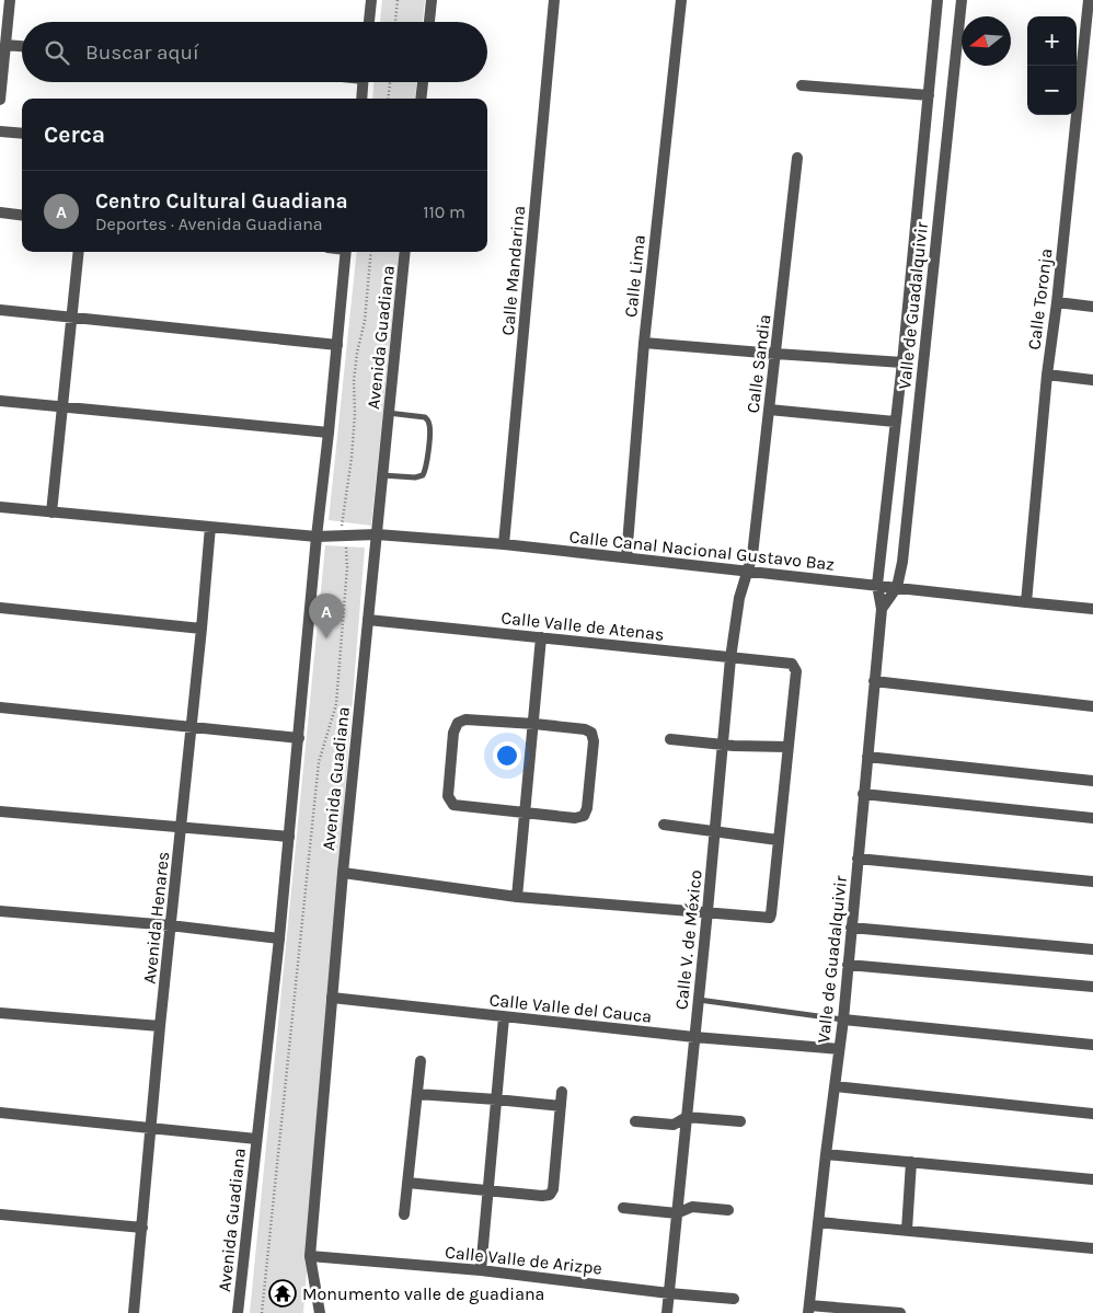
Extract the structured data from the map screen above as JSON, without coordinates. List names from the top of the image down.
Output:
{
  "streets": {
    "street": [
      "Calle Mandarina",
      "Calle Lima",
      "Calle Toronja",
      "Valle de Guadalquivir",
      "Avenida Guadiana",
      "Calle Sandia",
      "Calle Canal Nacional Gustavo Baz",
      "Calle Valle de Atenas",
      "Avenida Henares",
      "Calle V. de México",
      "Calle Valle del Cauca",
      "Calle Valle de Arizpe"
    ]
  },
  "crossings": [
    ["Calle Mandarina", "Calle Canal Nacional Gustavo Baz"],
    ["Calle Lima", "Calle Canal Nacional Gustavo Baz"],
    ["Calle Toronja", "Calle Canal Nacional Gustavo Baz"],
    ["Valle de Guadalquivir", "Calle Canal Nacional Gustavo Baz"],
    ["Valle de Guadalquivir", "Calle Valle del Cauca"],
    ["Avenida Guadiana", "Calle Canal Nacional Gustavo Baz"],
    ["Avenida Guadiana", "Calle Valle de Atenas"],
    ["Avenida Guadiana", "Calle Valle del Cauca"],
    ["Avenida Guadiana", "Calle Valle de Arizpe"],
    ["Calle Sandia", "Calle Canal Nacional Gustavo Baz"],
    ["Calle Sandia", "Calle V. de México"],
    ["Calle Canal Nacional Gustavo Baz", "Avenida Henares"],
    ["Calle Canal Nacional Gustavo Baz", "Calle V. de México"],
    ["Calle Valle de Atenas", "Calle V. de México"],
    ["Calle V. de México", "Calle Valle del Cauca"],
    ["Calle V. de México", "Calle Valle de Arizpe"]
  ],
  "places": {
    "temple": ["Monumento valle de guadiana"]
  },
  "north": "left",
  "page": {
    "map_buttons": ["+", "−"],
    "search": "Buscar aquí",
    "heading": "Cerca",
    "list": [
      {
        "mark": "A",
        "name": "Centro Cultural Guadiana",
        "note": "Deportes · Avenida Guadiana",
        "value": "110 m"
      }
    ],
    "pins": "A"
  }
}
